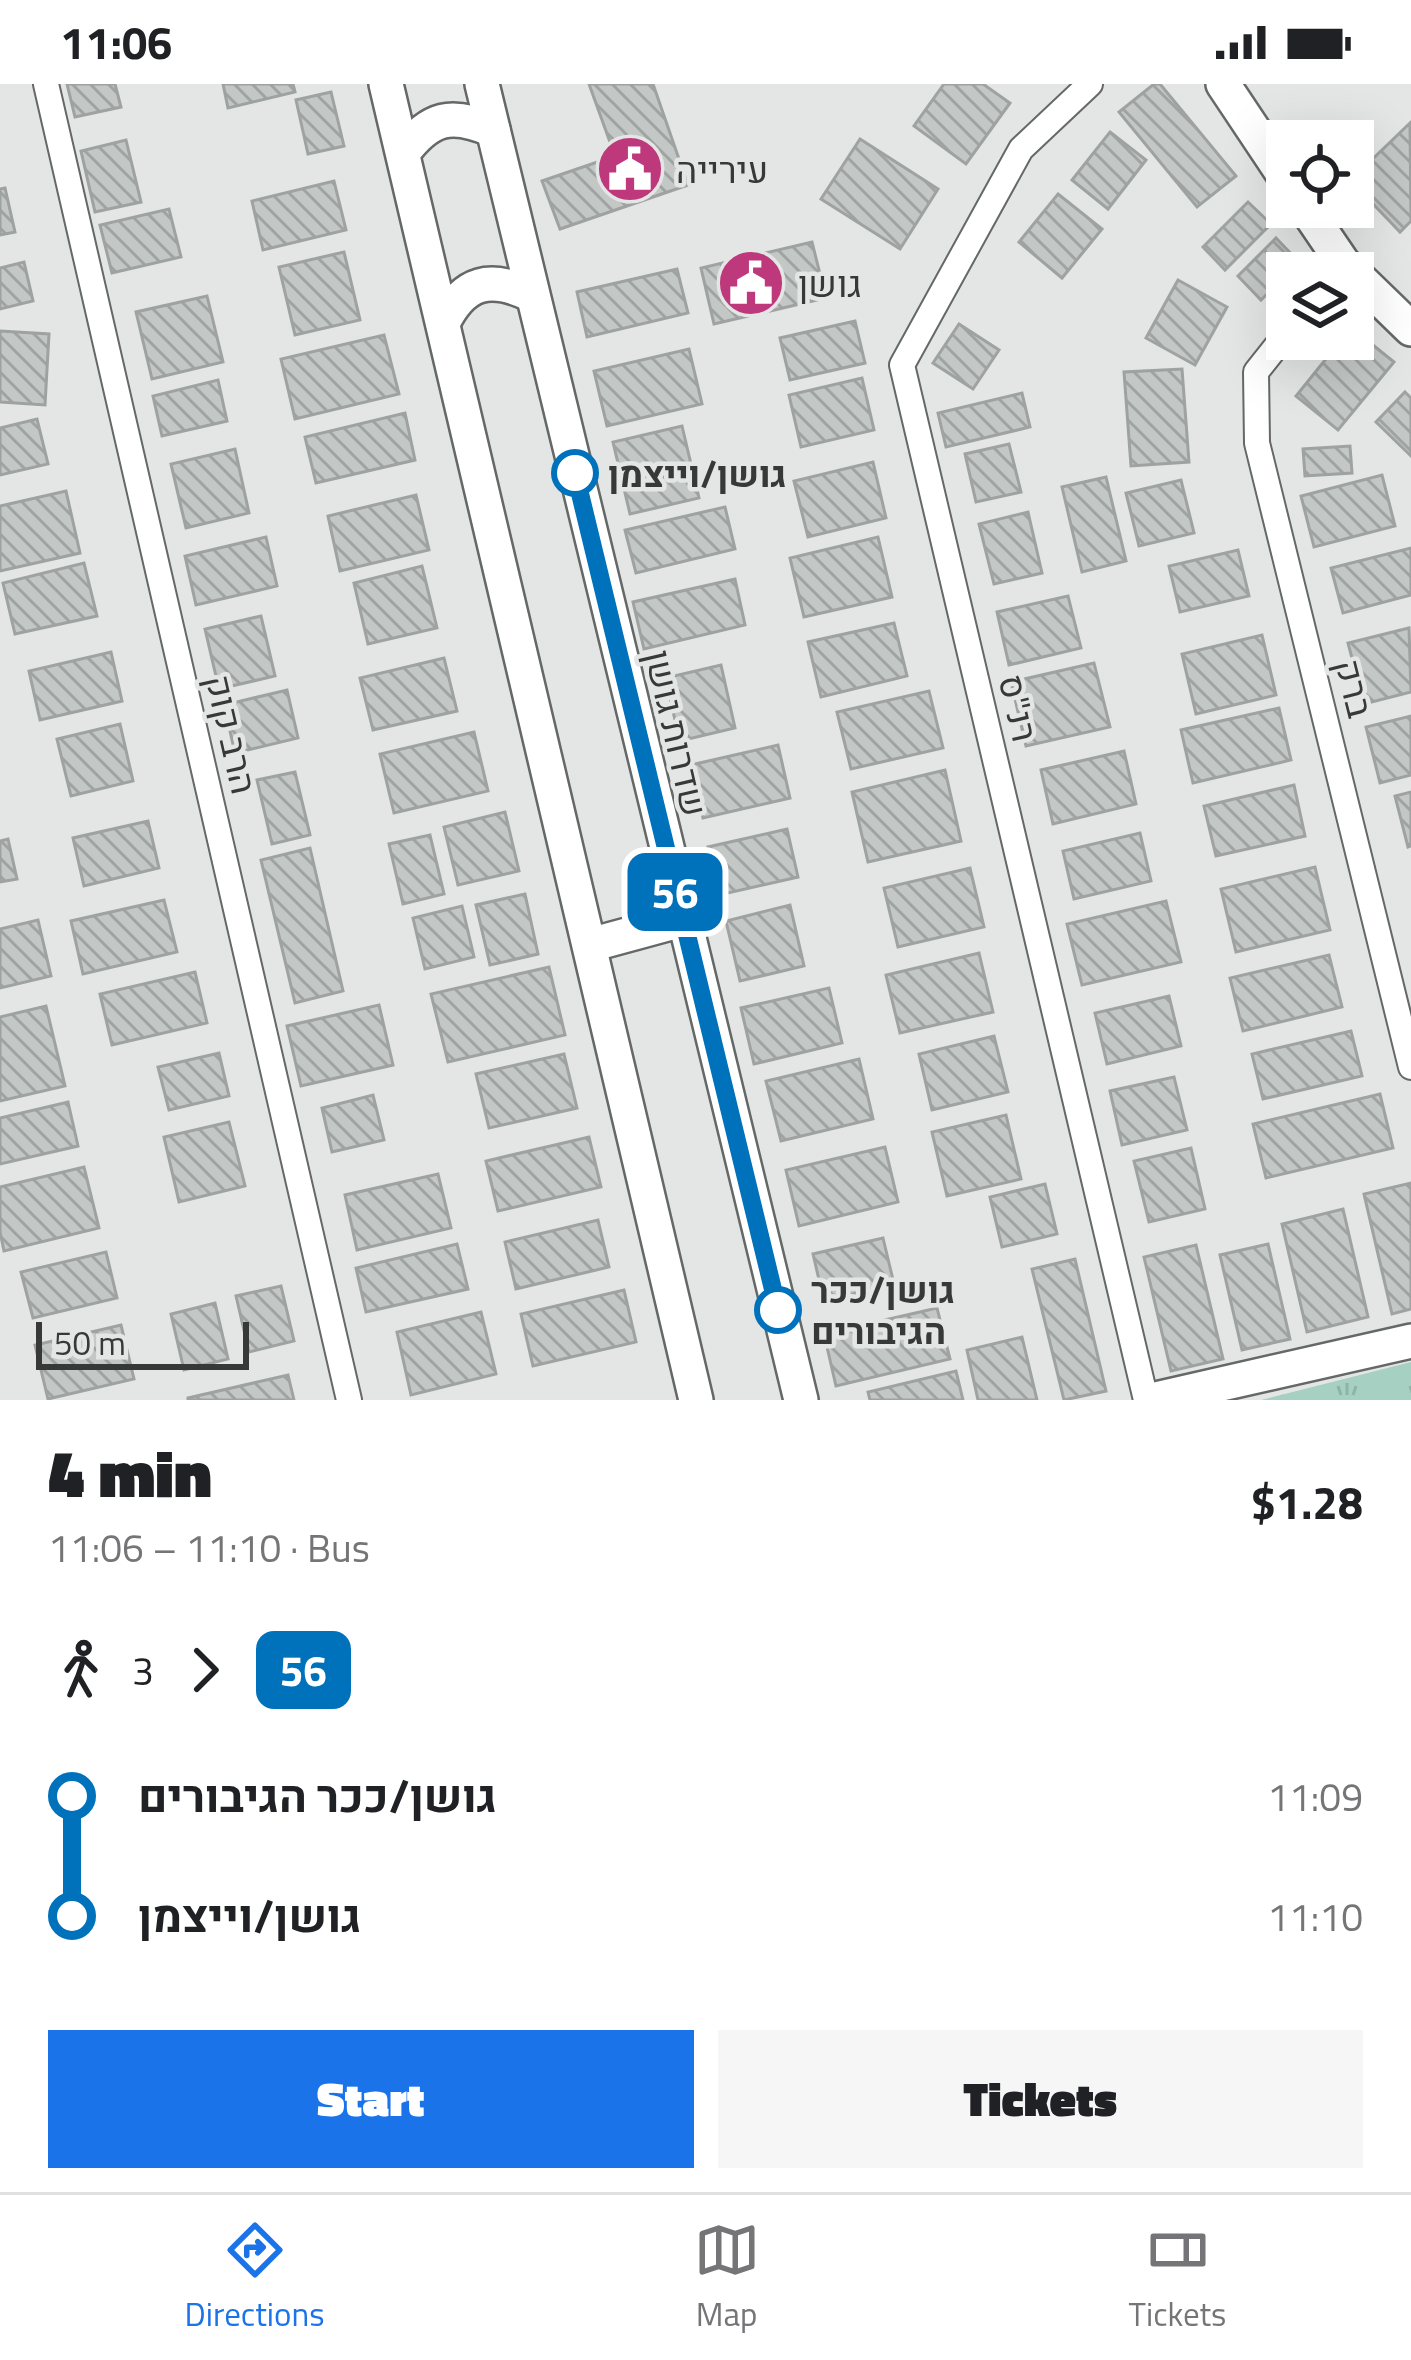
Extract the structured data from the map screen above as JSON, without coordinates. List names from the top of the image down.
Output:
{
  "streets": {
    "street": [
      "ברק",
      "רנ\"ס",
      "שדרות גושן",
      "הרב קוק"
    ]
  },
  "places": {
    "public building": ["עירייה", "גושן"],
    "other": ["גושן/וייצמן", "גושן/ככר הגיבורים"]
  },
  "lines": ["bus line 56"],
  "scale_bar": "50 m",
  "page": {
    "status": "11:06",
    "on_map": "56",
    "scale": "50 m",
    "heading": ["4 min", "11:06 – 11:10 · Bus", "$1.28"],
    "legs": ["3", "56"],
    "list": [
      {
        "name": "גושן/ככר הגיבורים",
        "value": "11:09"
      },
      {
        "name": "גושן/וייצמן",
        "value": "11:10"
      }
    ],
    "buttons": ["Start", "Tickets"],
    "tabs": ["Directions", "Map", "Tickets"]
  }
}
